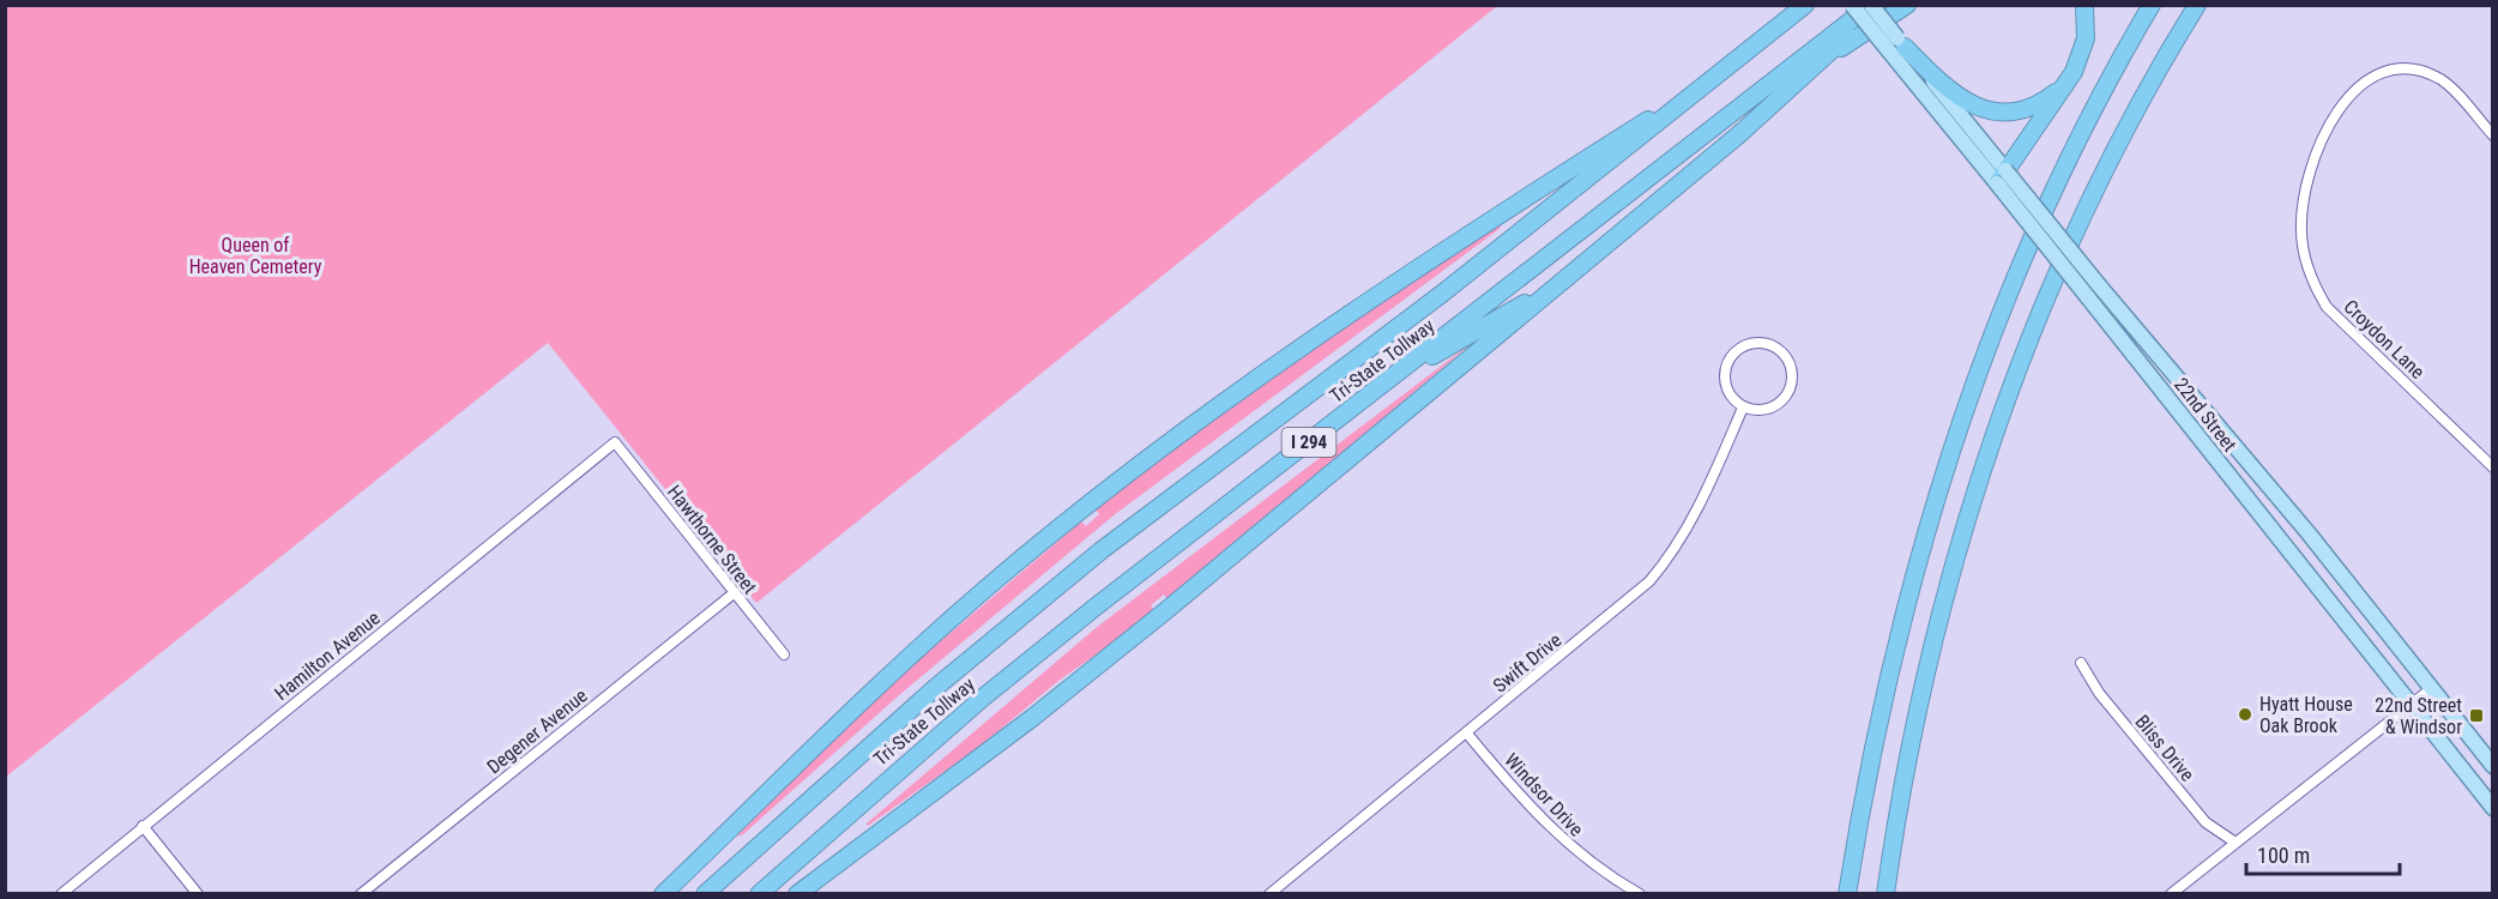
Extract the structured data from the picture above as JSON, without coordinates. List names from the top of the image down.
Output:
{
  "streets": {
    "highway": ["Tri-State Tollway", "I 294"],
    "main road": ["22nd Street"],
    "street": [
      "Croydon Lane",
      "Hawthorne Street",
      "Hamilton Avenue",
      "Swift Drive",
      "Degener Avenue",
      "Bliss Drive",
      "Windsor Drive"
    ]
  },
  "crossings": [
    ["Hawthorne Street", "Hamilton Avenue"],
    ["Hawthorne Street", "Degener Avenue"],
    ["Swift Drive", "Windsor Drive"]
  ],
  "parks": ["Queen of Heaven Cemetery"],
  "places": {
    "other": ["Hyatt House Oak Brook"],
    "transit": ["22nd Street & Windsor"]
  },
  "scale_bar": "100 m"
}
